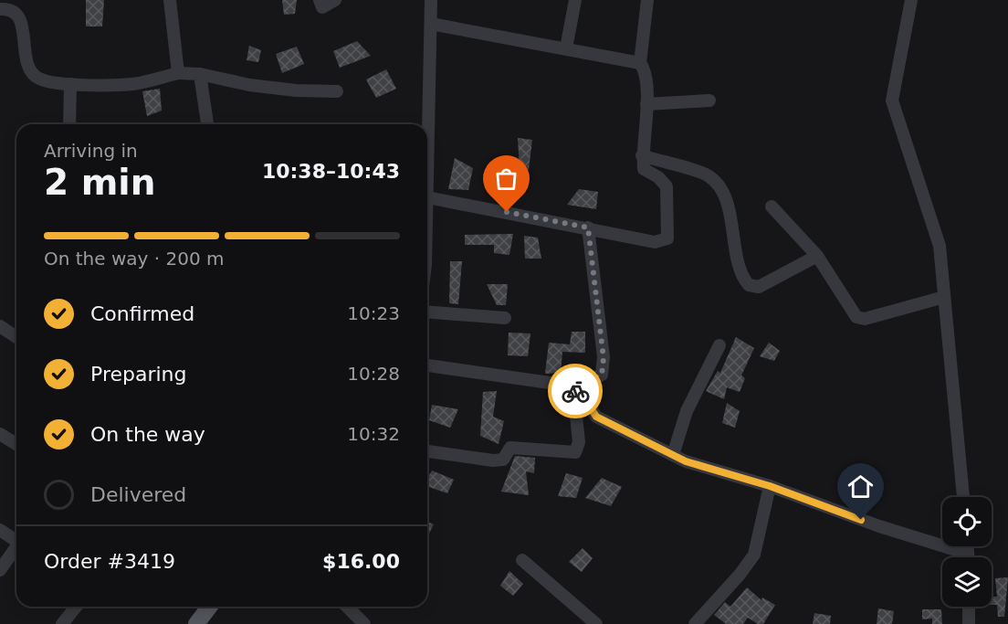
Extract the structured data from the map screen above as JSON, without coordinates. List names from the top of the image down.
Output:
{
  "page": {
    "heading": ["2 min", "Arriving in", "10:38–10:43"],
    "panel": ["Order #3419", "$16.00"],
    "bar": "On the way · 200 m",
    "list": [
      ["Confirmed", "10:23"],
      ["Preparing", "10:28"],
      ["On the way", "10:32"],
      "Delivered"
    ]
  }
}
